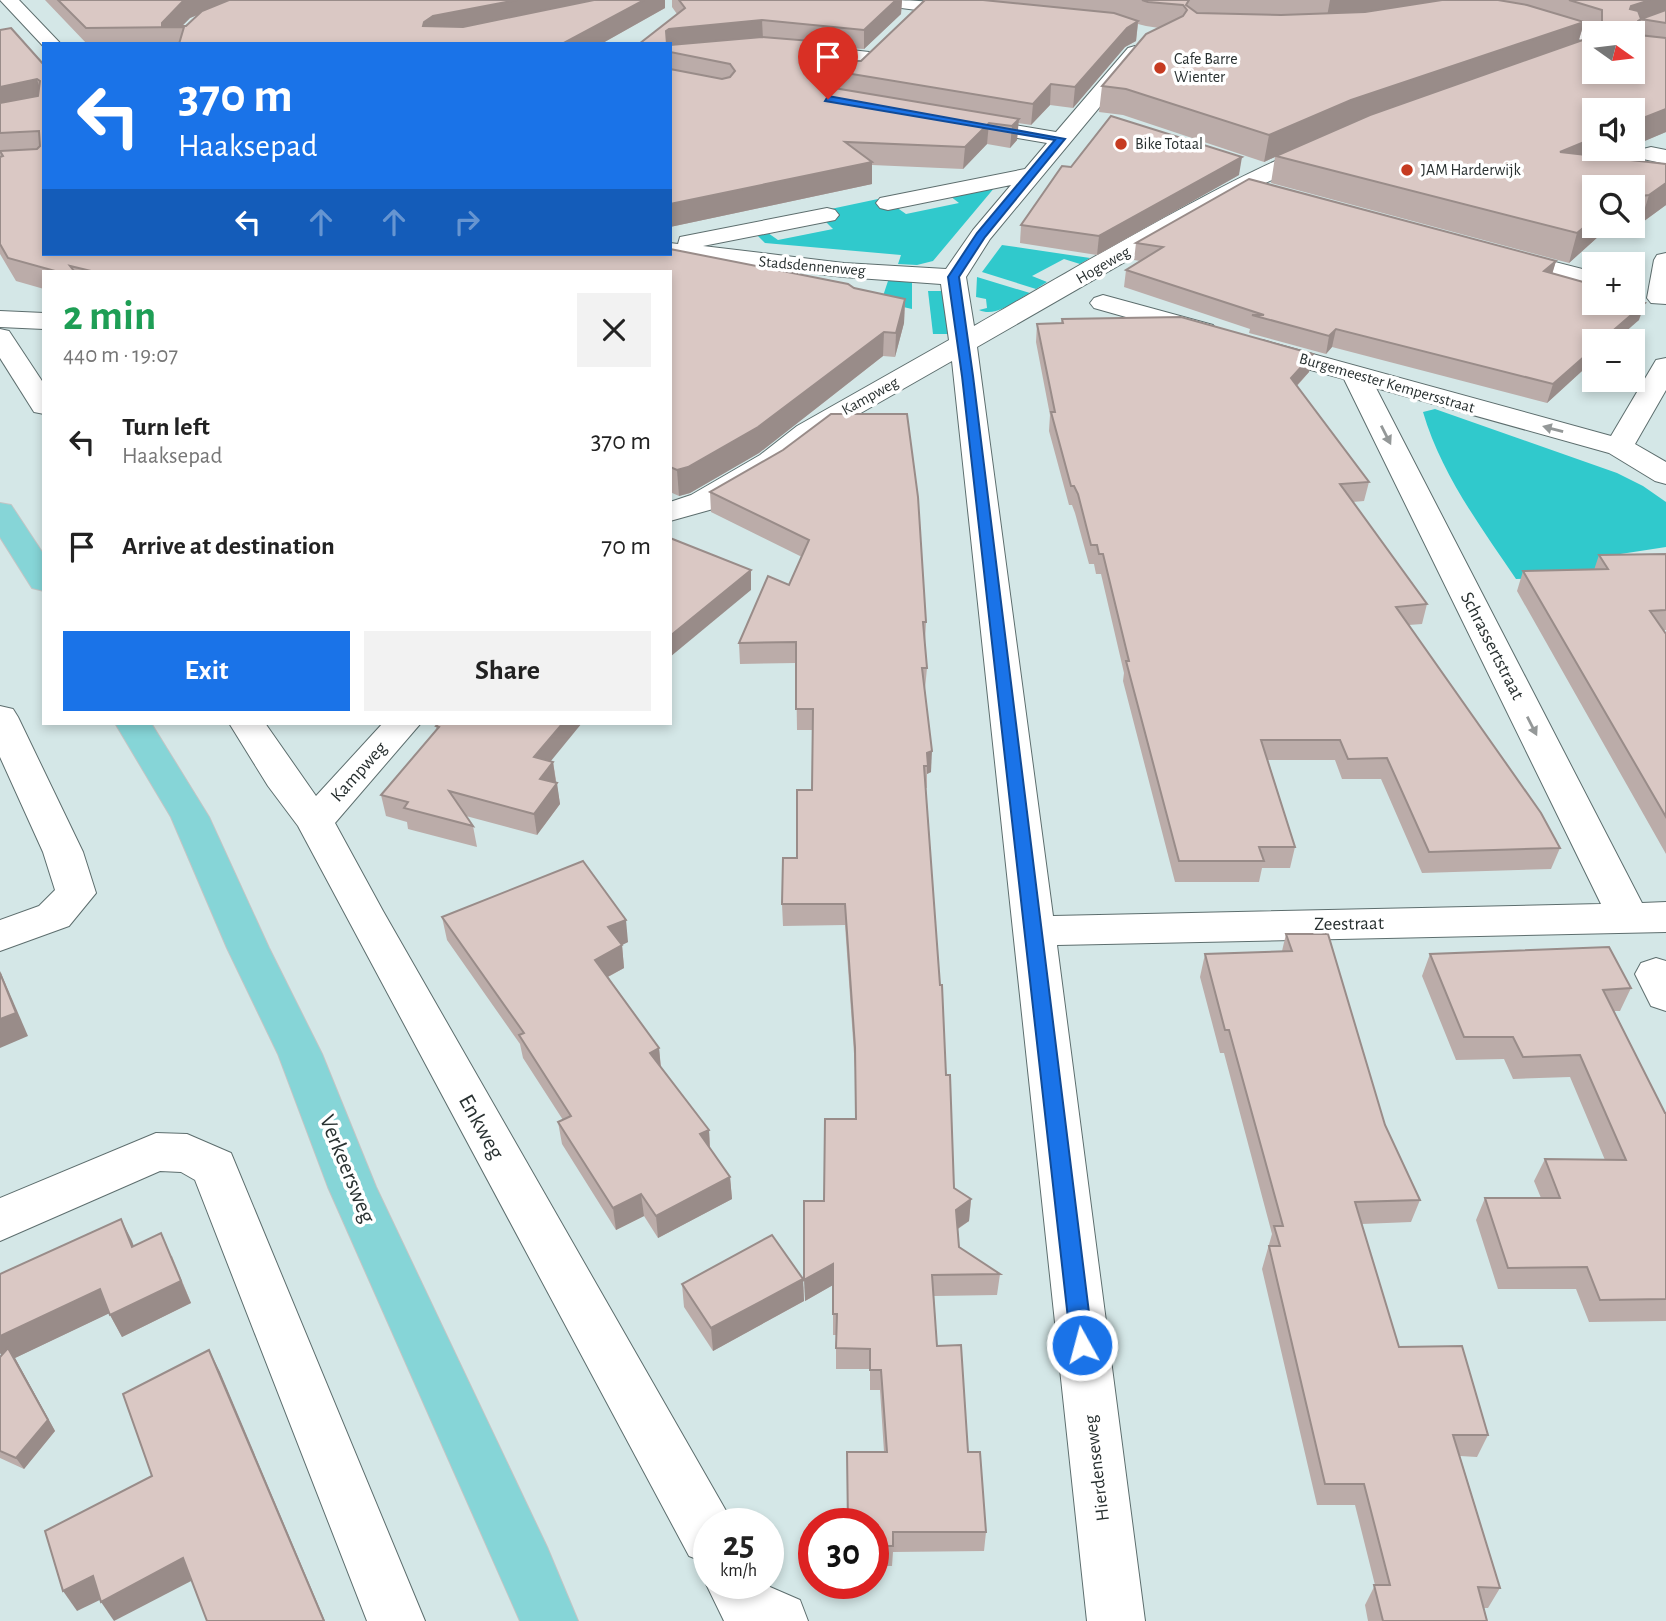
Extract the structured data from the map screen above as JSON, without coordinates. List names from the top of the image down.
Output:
{
  "streets": {
    "main road": ["Verkeersweg"],
    "street": [
      "Hogeweg",
      "Stadsdennenweg",
      "Burgemeester Kempersstraat",
      "Kampweg",
      "Schrassertstraat",
      "Zeestraat",
      "Enkweg",
      "Hierdenseweg"
    ]
  },
  "crossings": [
    ["Hogeweg", "Kampweg"],
    ["Hogeweg", "Hierdenseweg"],
    ["Stadsdennenweg", "Hierdenseweg"],
    ["Burgemeester Kempersstraat", "Schrassertstraat"],
    ["Kampweg", "Enkweg"],
    ["Kampweg", "Hierdenseweg"],
    ["Schrassertstraat", "Zeestraat"],
    ["Zeestraat", "Hierdenseweg"]
  ],
  "one_way": ["Schrassertstraat"],
  "places": ["Cafe Barre Wienter", "Bike Totaal", "JAM Harderwijk"],
  "north": "right",
  "page": {
    "map_buttons": ["+", "−"],
    "turn": ["370 m", "Haaksepad"],
    "heading": ["2 min", "440 m · 19:07"],
    "list": [
      {
        "name": "Turn left",
        "note": "Haaksepad",
        "value": "370 m"
      },
      {
        "name": "Arrive at destination",
        "value": "70 m"
      }
    ],
    "buttons": ["Exit", "Share"],
    "speed": "25 km/h",
    "limit": "30"
  }
}
